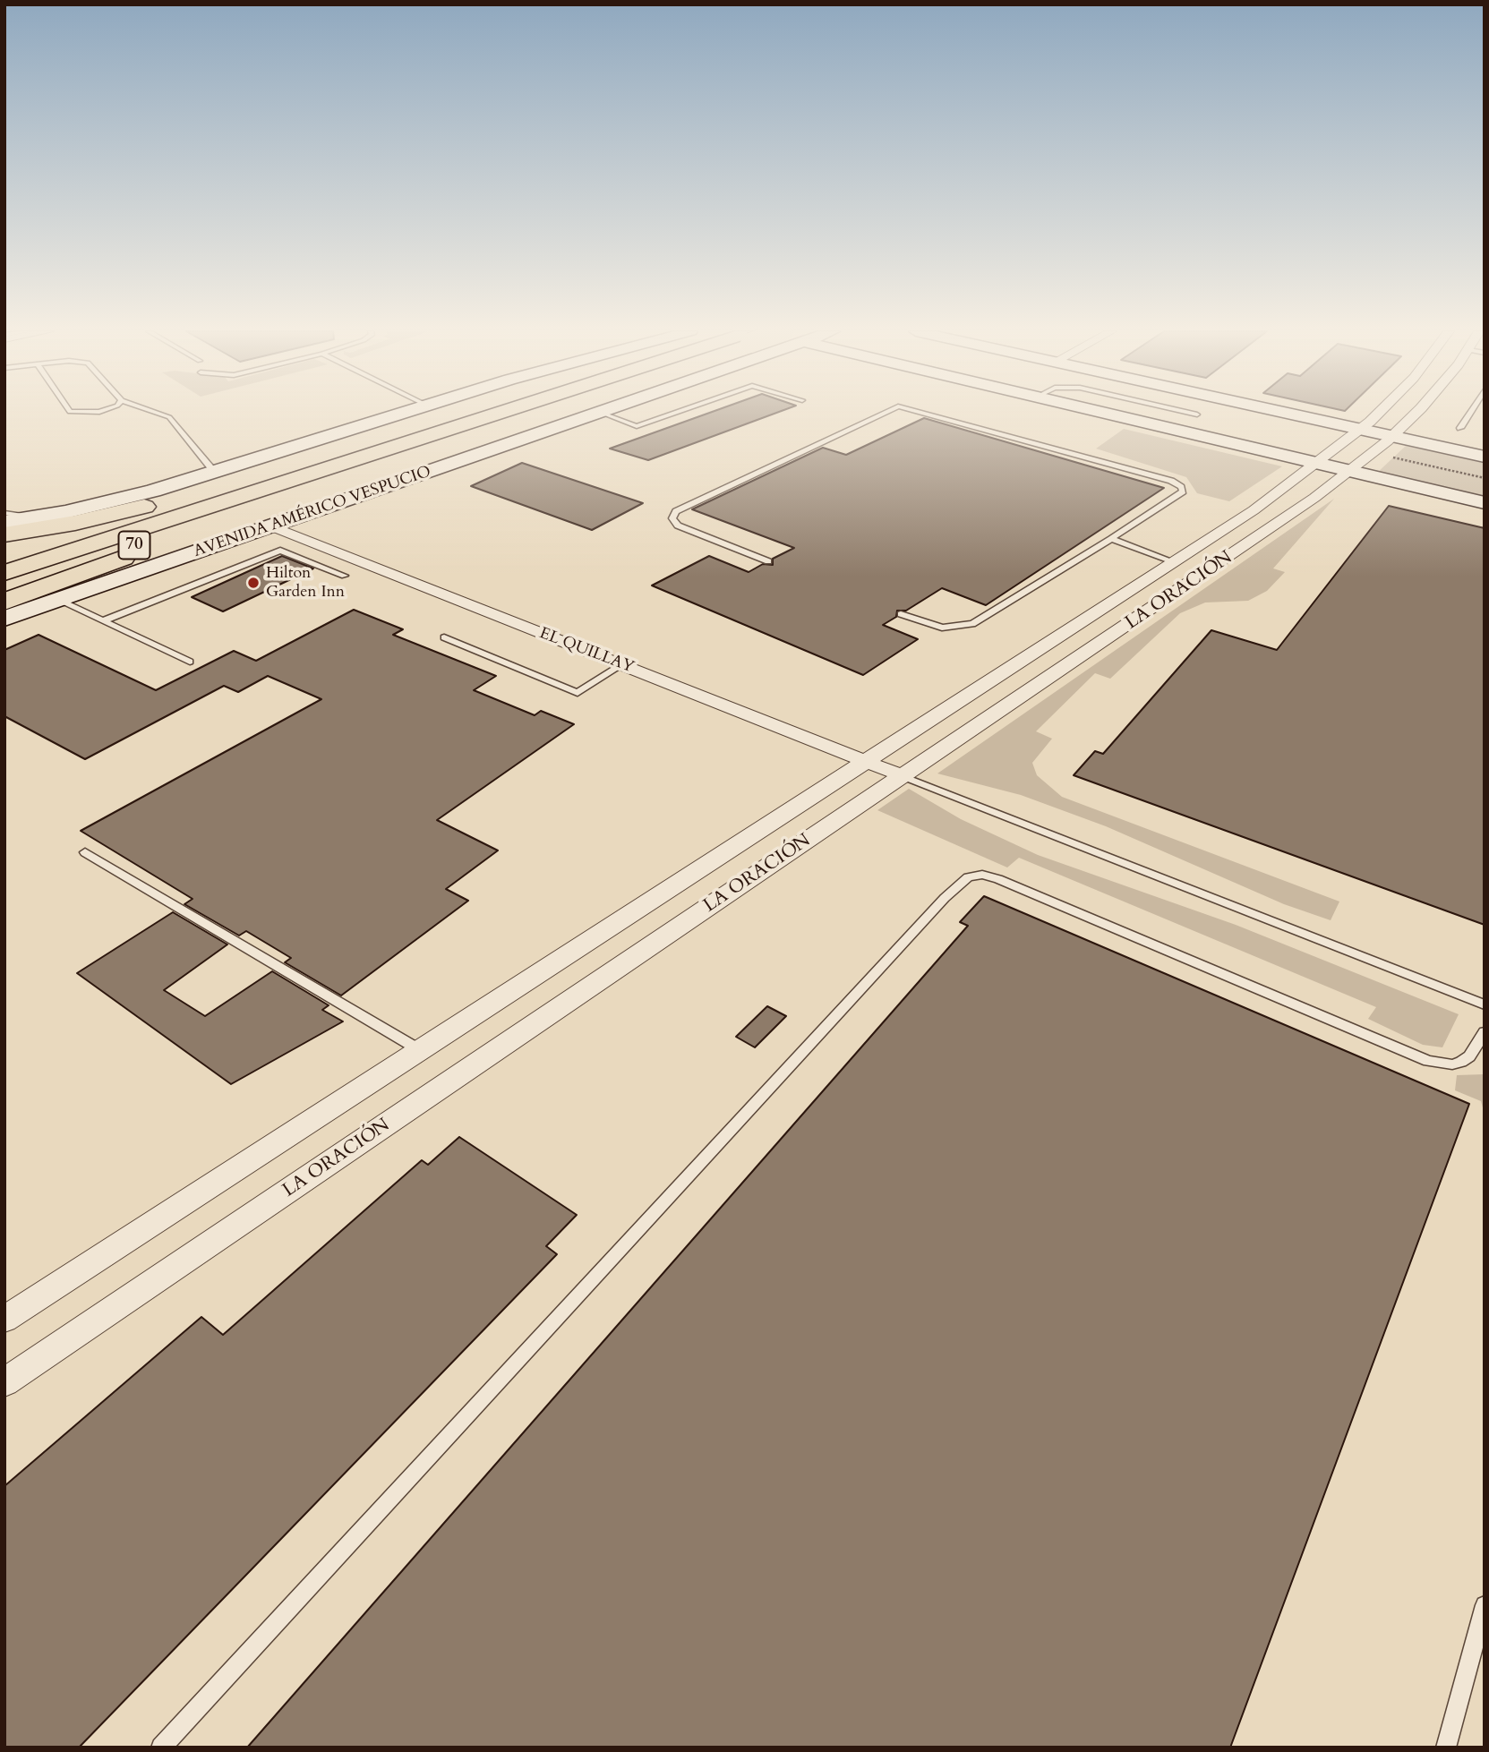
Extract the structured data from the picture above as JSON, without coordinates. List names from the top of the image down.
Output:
{
  "streets": {
    "highway": ["70"],
    "street": ["AVENIDA AMÉRICO VESPUCIO", "LA ORACIÓN", "EL QUILLAY"]
  },
  "crossings": [
    ["AVENIDA AMÉRICO VESPUCIO", "EL QUILLAY"],
    ["LA ORACIÓN", "EL QUILLAY"]
  ],
  "places": ["Hilton Garden Inn"]
}
